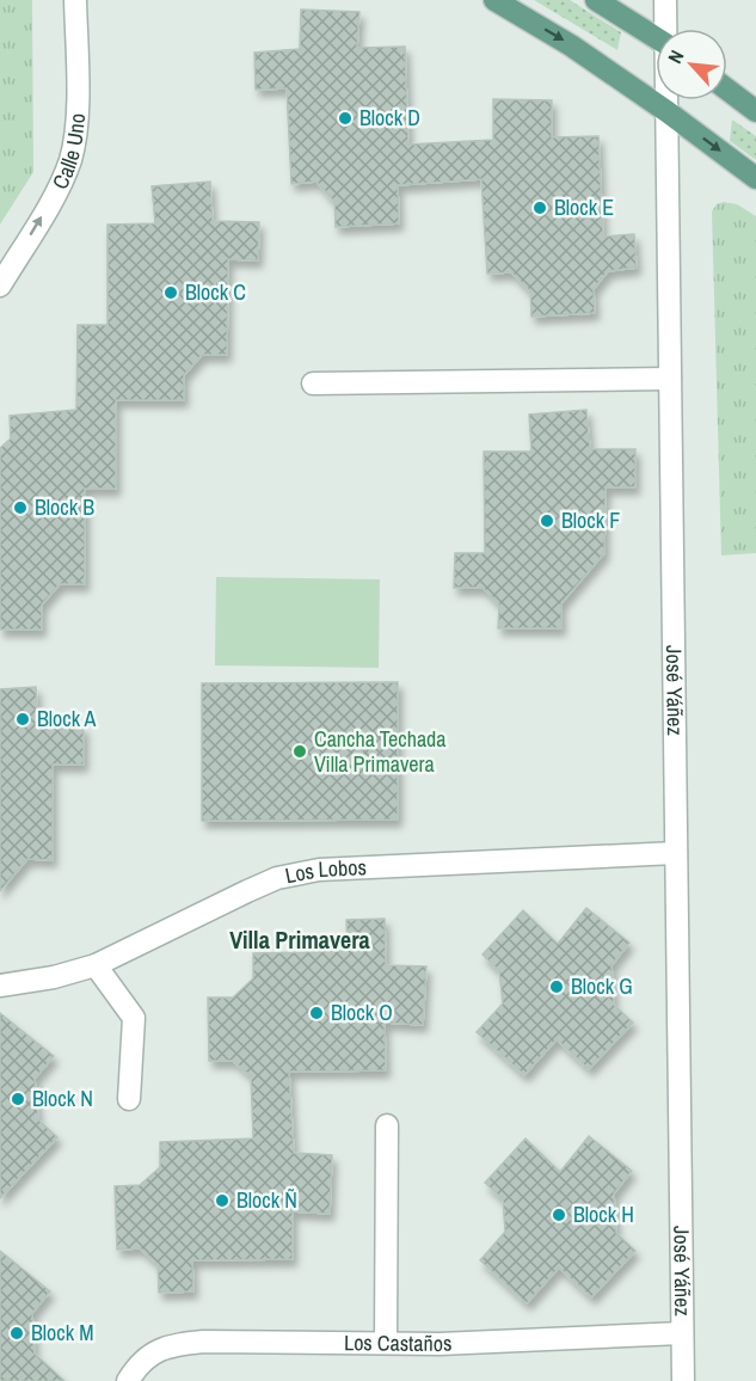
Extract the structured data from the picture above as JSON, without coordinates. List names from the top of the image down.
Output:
{
  "streets": {
    "street": [
      "Calle Uno",
      "José Yáñez",
      "Los Lobos",
      "Los Castaños"
    ]
  },
  "crossings": [
    ["José Yáñez", "Los Lobos"],
    ["José Yáñez", "Los Castaños"]
  ],
  "one_way": ["Calle Uno"],
  "districts": ["Villa Primavera"],
  "places": [
    "Block D",
    "Block E",
    "Block C",
    "Block B",
    "Block F",
    "Block A",
    "Cancha Techada Villa Primavera",
    "Block G",
    "Block O",
    "Block N",
    "Block Ñ",
    "Block H",
    "Block M"
  ],
  "north": "top left"
}
